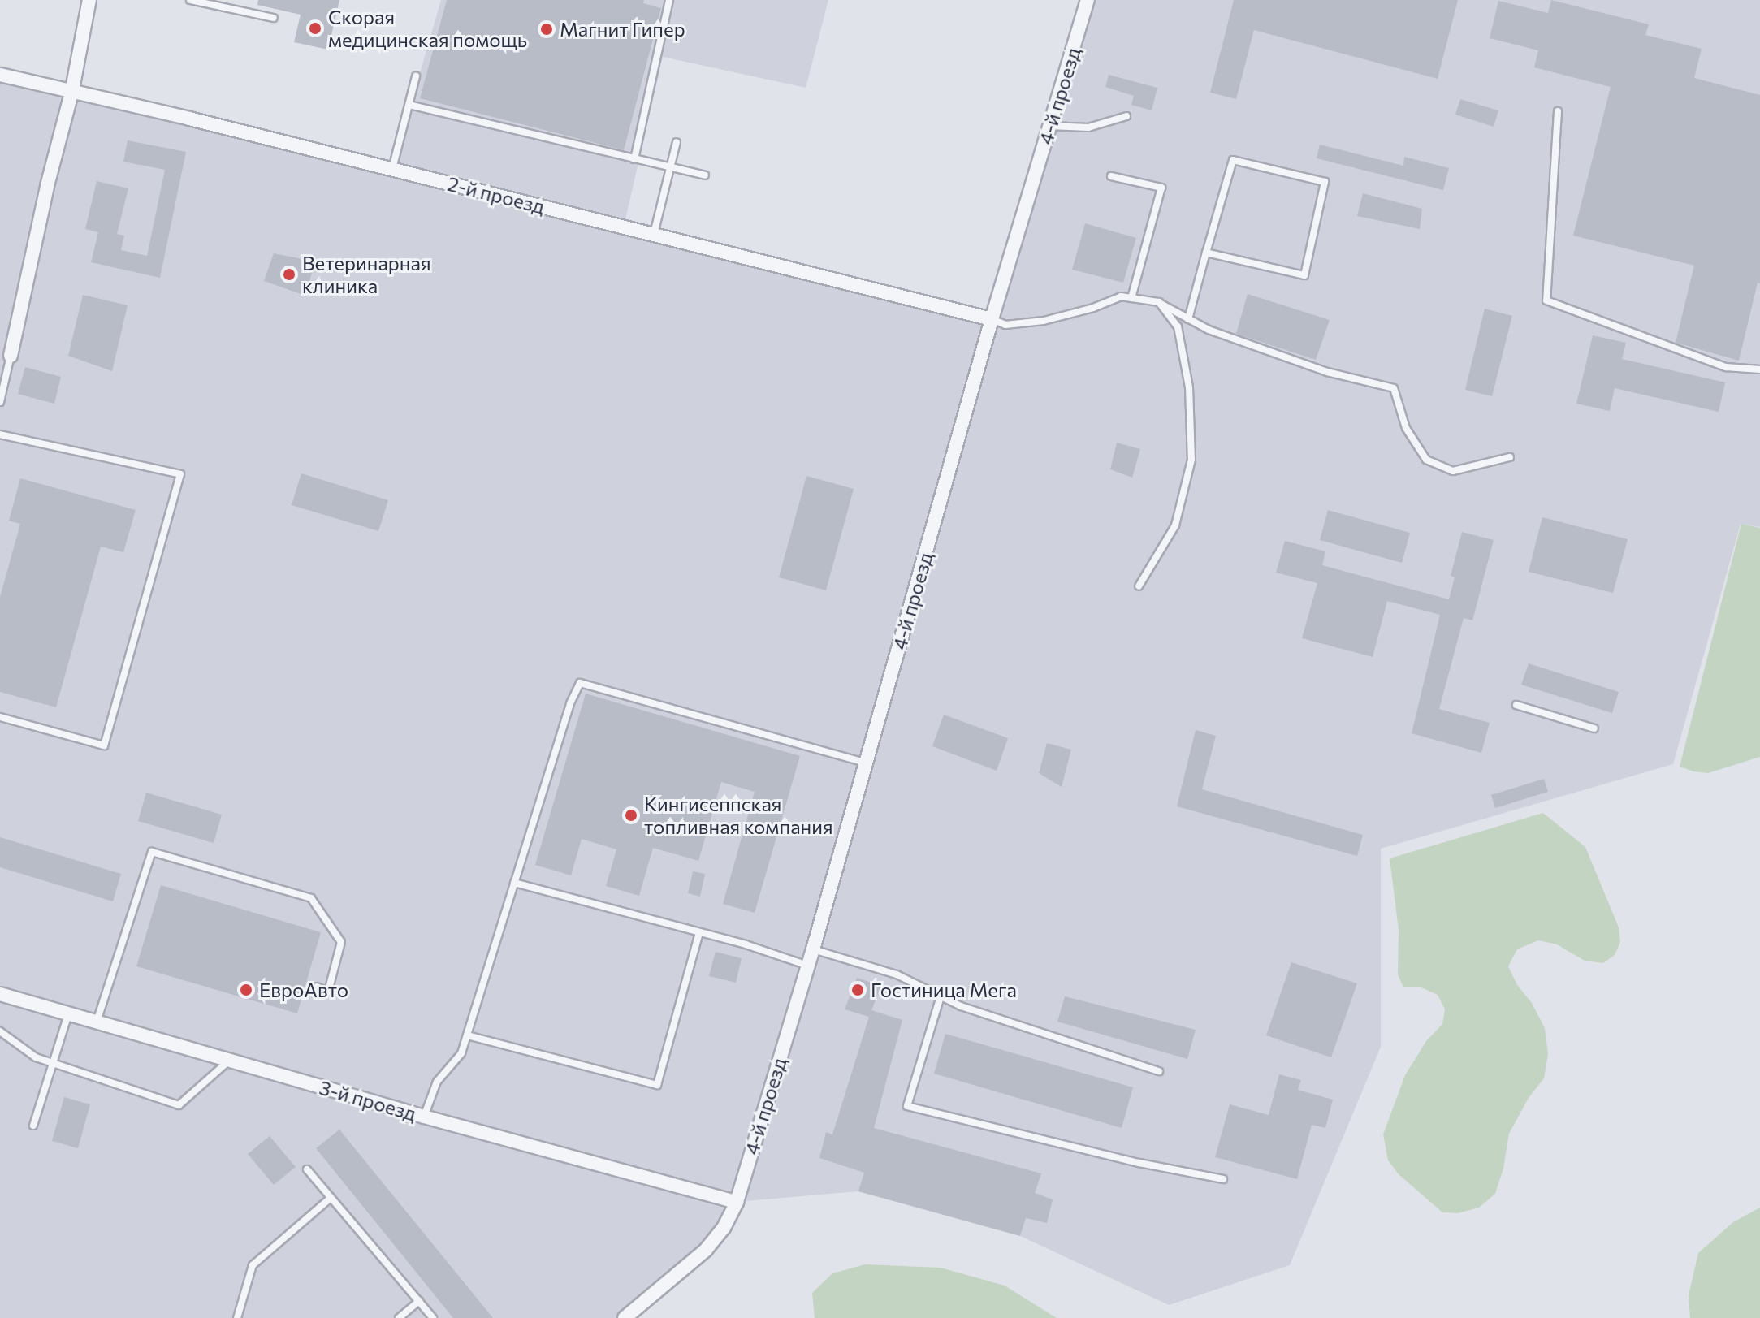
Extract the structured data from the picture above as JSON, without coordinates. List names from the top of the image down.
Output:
{
  "streets": {
    "street": ["4-й проезд", "2-й проезд", "3-й проезд"]
  },
  "crossings": [
    ["4-й проезд", "2-й проезд"],
    ["4-й проезд", "3-й проезд"]
  ],
  "places": [
    "Скорая медицинская помощь",
    "Магнит Гипер",
    "Ветеринарная клиника",
    "Кингисеппская топливная компания",
    "ЕвроАвто",
    "Гостиница Мега"
  ]
}
